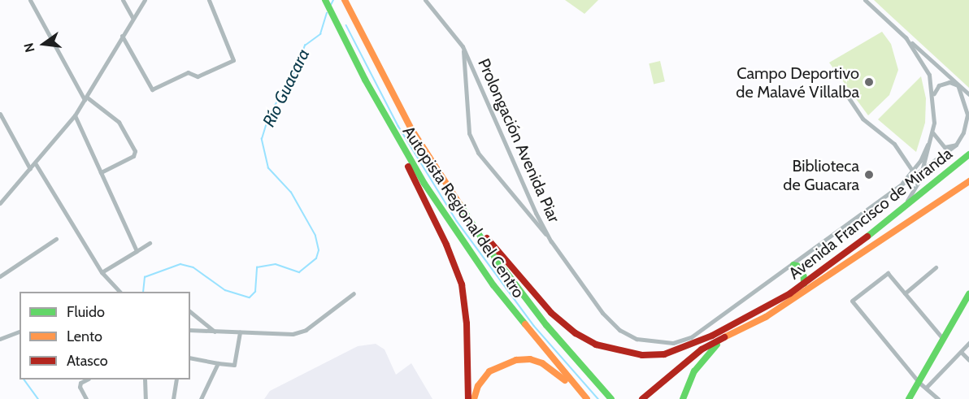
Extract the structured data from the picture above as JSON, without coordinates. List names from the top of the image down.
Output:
{
  "streets": {
    "main road": ["Autopista Regional del Centro", "Avenida Francisco de Miranda"],
    "street": ["Prolongación Avenida Piar"]
  },
  "water": ["Río Guacara"],
  "places": ["Campo Deportivo de Malavé Villalba", "Biblioteca de Guacara"],
  "legend": ["Fluido", "Lento", "Atasco"],
  "north": "left"
}
